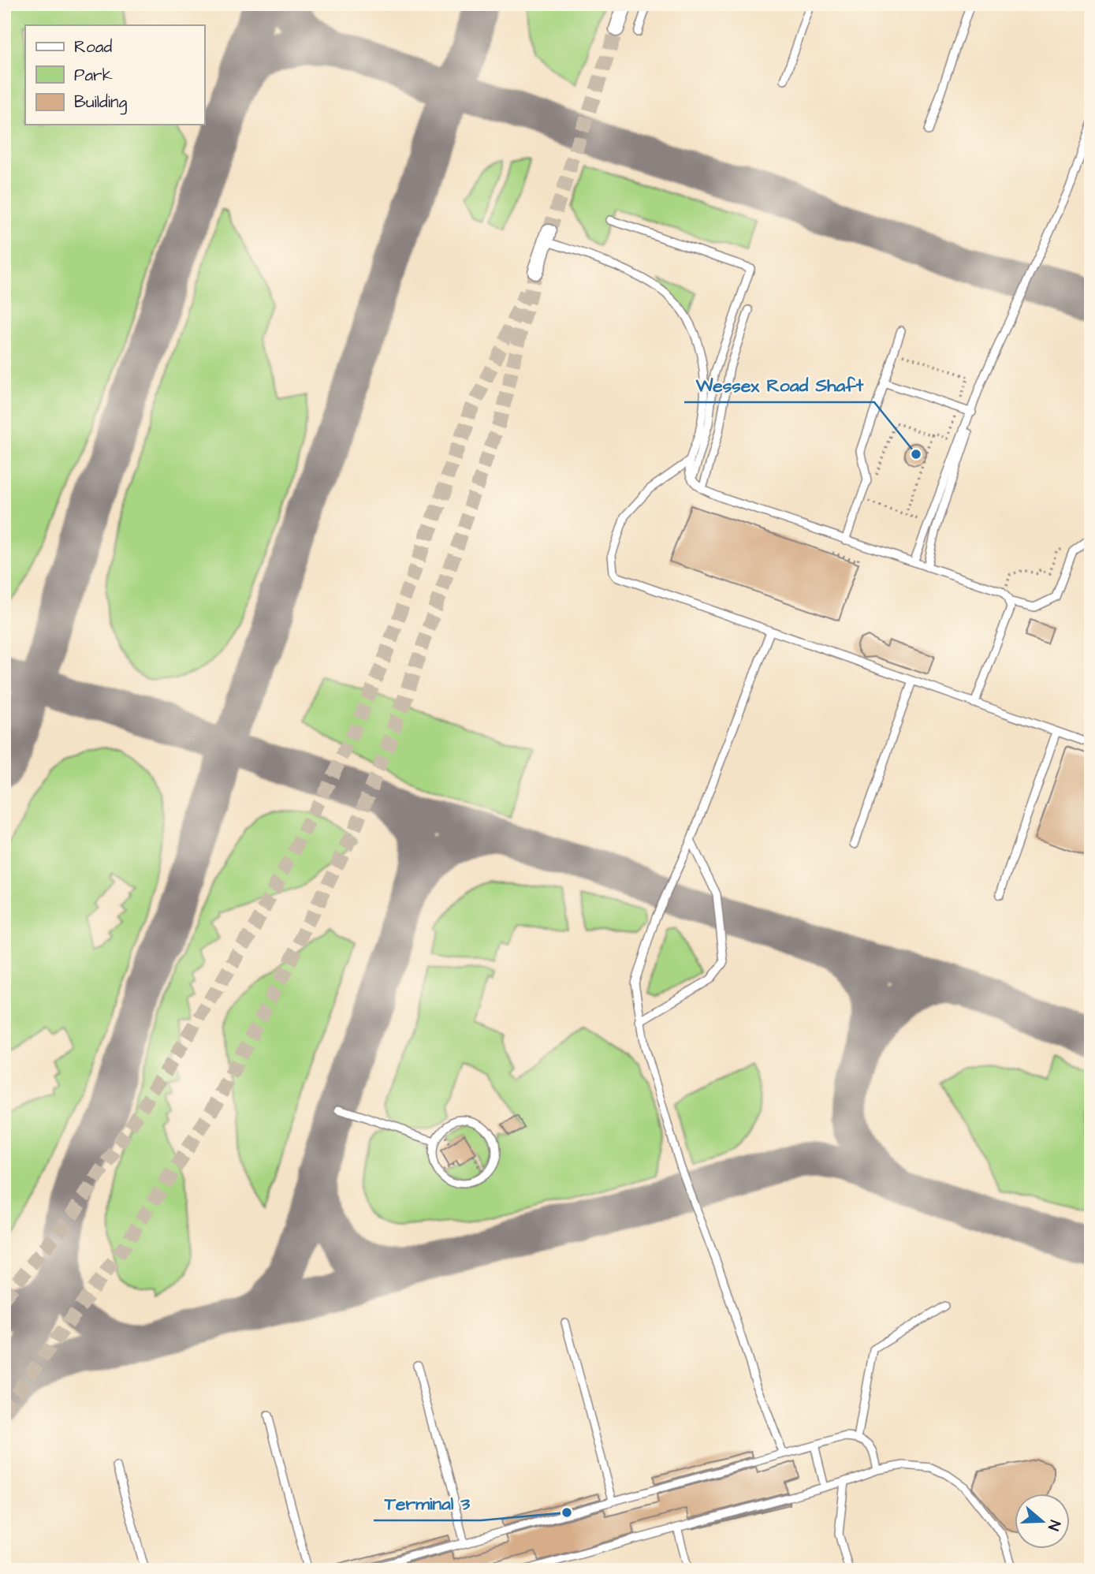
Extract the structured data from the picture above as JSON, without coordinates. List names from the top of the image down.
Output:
{
  "places": ["Wessex Road Shaft", "Terminal 3"],
  "legend": ["Road", "Park", "Building"],
  "north": "right"
}
